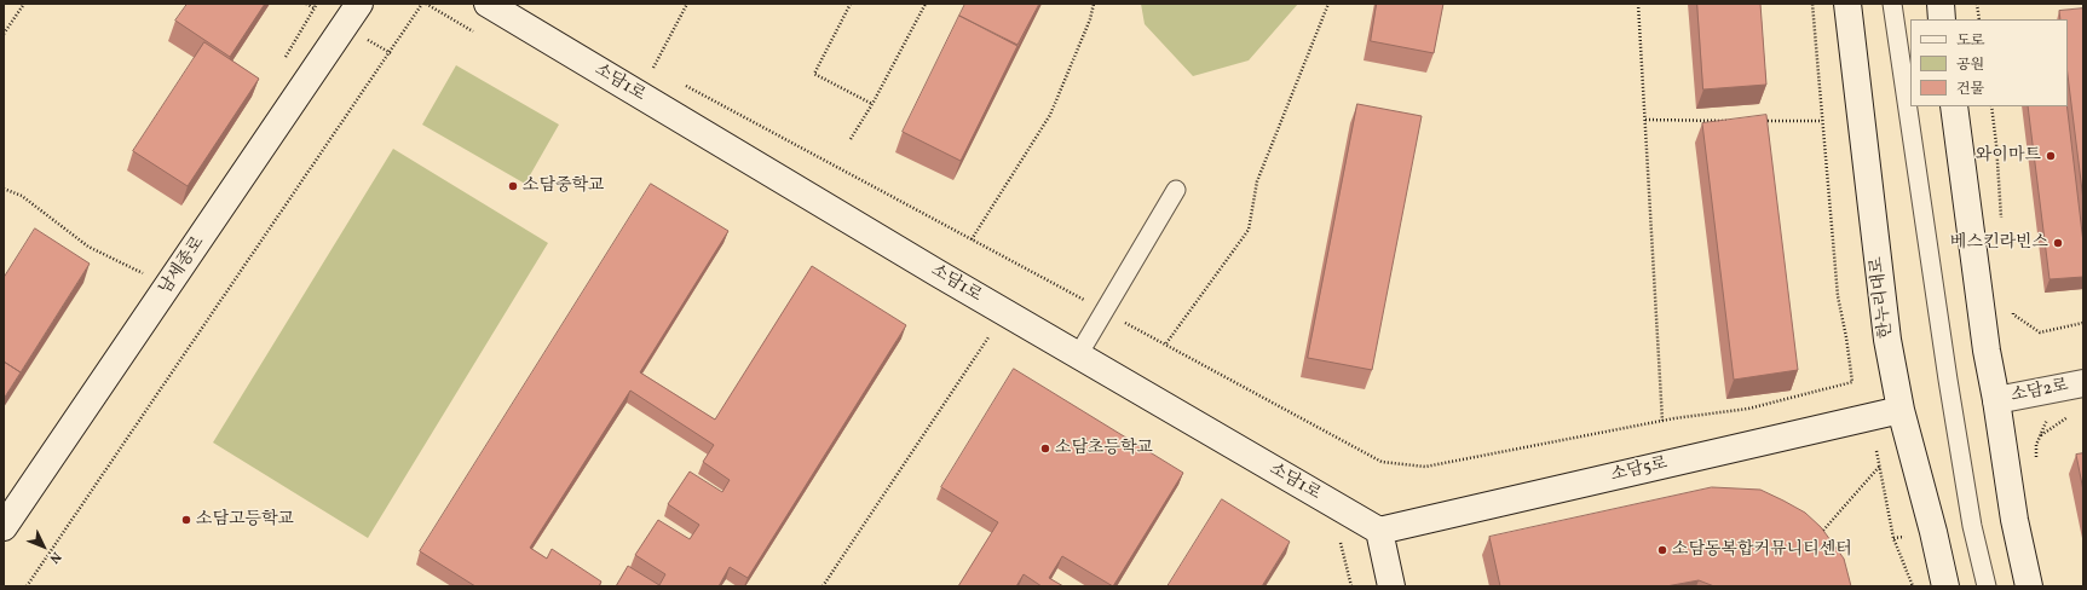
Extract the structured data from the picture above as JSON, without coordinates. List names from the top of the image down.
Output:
{
  "streets": {
    "street": [
      "소담1로",
      "남세종로",
      "한누리대로",
      "소담2로",
      "소담5로"
    ]
  },
  "crossings": [
    ["소담1로", "소담5로"],
    ["한누리대로", "소담5로"]
  ],
  "places": [
    "와이마트",
    "소담중학교",
    "베스킨라빈스",
    "소담초등학교",
    "소담고등학교",
    "소담동복합커뮤니티센터"
  ],
  "legend": ["도로", "공원", "건물"],
  "north": "bottom right"
}
